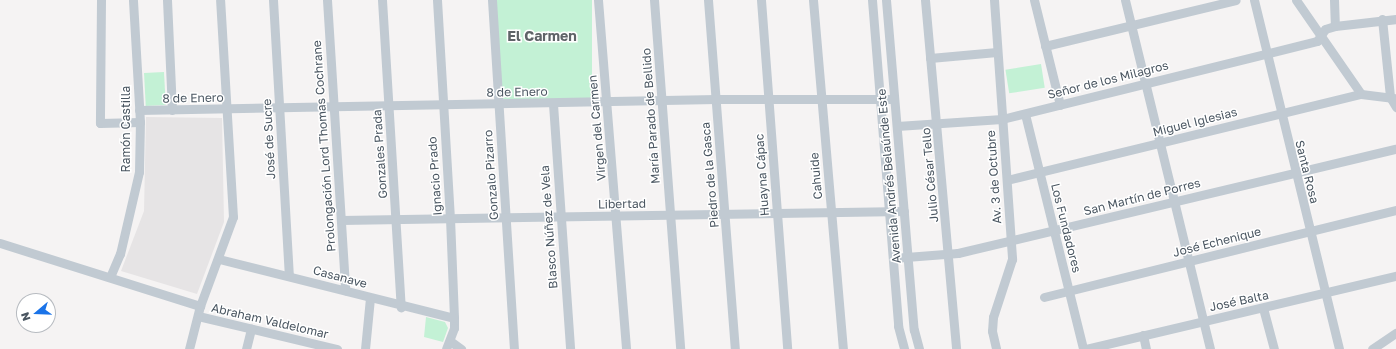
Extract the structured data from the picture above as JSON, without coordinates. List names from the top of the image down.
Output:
{
  "streets": {
    "street": [
      "Señor de los Milagros",
      "8 de Enero",
      "María Parado de Bellido",
      "Miguel Iglesias",
      "Virgen del Carmen",
      "Ramón Castilla",
      "José de Sucre",
      "Prolongación Lord Thomas Cochrane",
      "Gonzales Prada",
      "Santa Rosa",
      "Gonzalo Pizarro",
      "Piedro de la Gasca",
      "Huayna Cápac",
      "Julio César Tello",
      "Ignacio Prado",
      "Cahuide",
      "Avenida Andrés Belaúnde Este",
      "Av. 3 de Octubre",
      "San Martín de Porres",
      "Libertad",
      "Blasco Núñez de Vela",
      "Los Fundadores",
      "José Echenique",
      "Casanave",
      "José Balta",
      "Abraham Valdelomar"
    ]
  },
  "crossings": [
    ["Señor de los Milagros", "Santa Rosa"],
    ["Señor de los Milagros", "Julio César Tello"],
    ["Señor de los Milagros", "Avenida Andrés Belaúnde Este"],
    ["Señor de los Milagros", "Av. 3 de Octubre"],
    ["Señor de los Milagros", "Los Fundadores"],
    ["8 de Enero", "María Parado de Bellido"],
    ["8 de Enero", "Virgen del Carmen"],
    ["8 de Enero", "Ramón Castilla"],
    ["8 de Enero", "José de Sucre"],
    ["8 de Enero", "Prolongación Lord Thomas Cochrane"],
    ["8 de Enero", "Gonzales Prada"],
    ["8 de Enero", "Gonzalo Pizarro"],
    ["8 de Enero", "Piedro de la Gasca"],
    ["8 de Enero", "Huayna Cápac"],
    ["8 de Enero", "Ignacio Prado"],
    ["8 de Enero", "Cahuide"],
    ["8 de Enero", "Avenida Andrés Belaúnde Este"],
    ["8 de Enero", "Blasco Núñez de Vela"],
    ["María Parado de Bellido", "Libertad"],
    ["Miguel Iglesias", "Santa Rosa"],
    ["Miguel Iglesias", "Av. 3 de Octubre"],
    ["Miguel Iglesias", "Los Fundadores"],
    ["Virgen del Carmen", "Libertad"],
    ["José de Sucre", "Casanave"],
    ["Prolongación Lord Thomas Cochrane", "Libertad"],
    ["Prolongación Lord Thomas Cochrane", "Casanave"],
    ["Gonzales Prada", "Libertad"],
    ["Gonzales Prada", "Casanave"],
    ["Santa Rosa", "San Martín de Porres"],
    ["Santa Rosa", "José Echenique"],
    ["Santa Rosa", "José Balta"],
    ["Gonzalo Pizarro", "Libertad"],
    ["Piedro de la Gasca", "Libertad"],
    ["Huayna Cápac", "Libertad"],
    ["Julio César Tello", "San Martín de Porres"],
    ["Ignacio Prado", "Libertad"],
    ["Ignacio Prado", "Casanave"],
    ["Cahuide", "Libertad"],
    ["Avenida Andrés Belaúnde Este", "San Martín de Porres"],
    ["Avenida Andrés Belaúnde Este", "Libertad"],
    ["Av. 3 de Octubre", "San Martín de Porres"],
    ["San Martín de Porres", "Los Fundadores"],
    ["Libertad", "Blasco Núñez de Vela"],
    ["Los Fundadores", "José Echenique"]
  ],
  "districts": ["El Carmen"],
  "north": "left"
}
